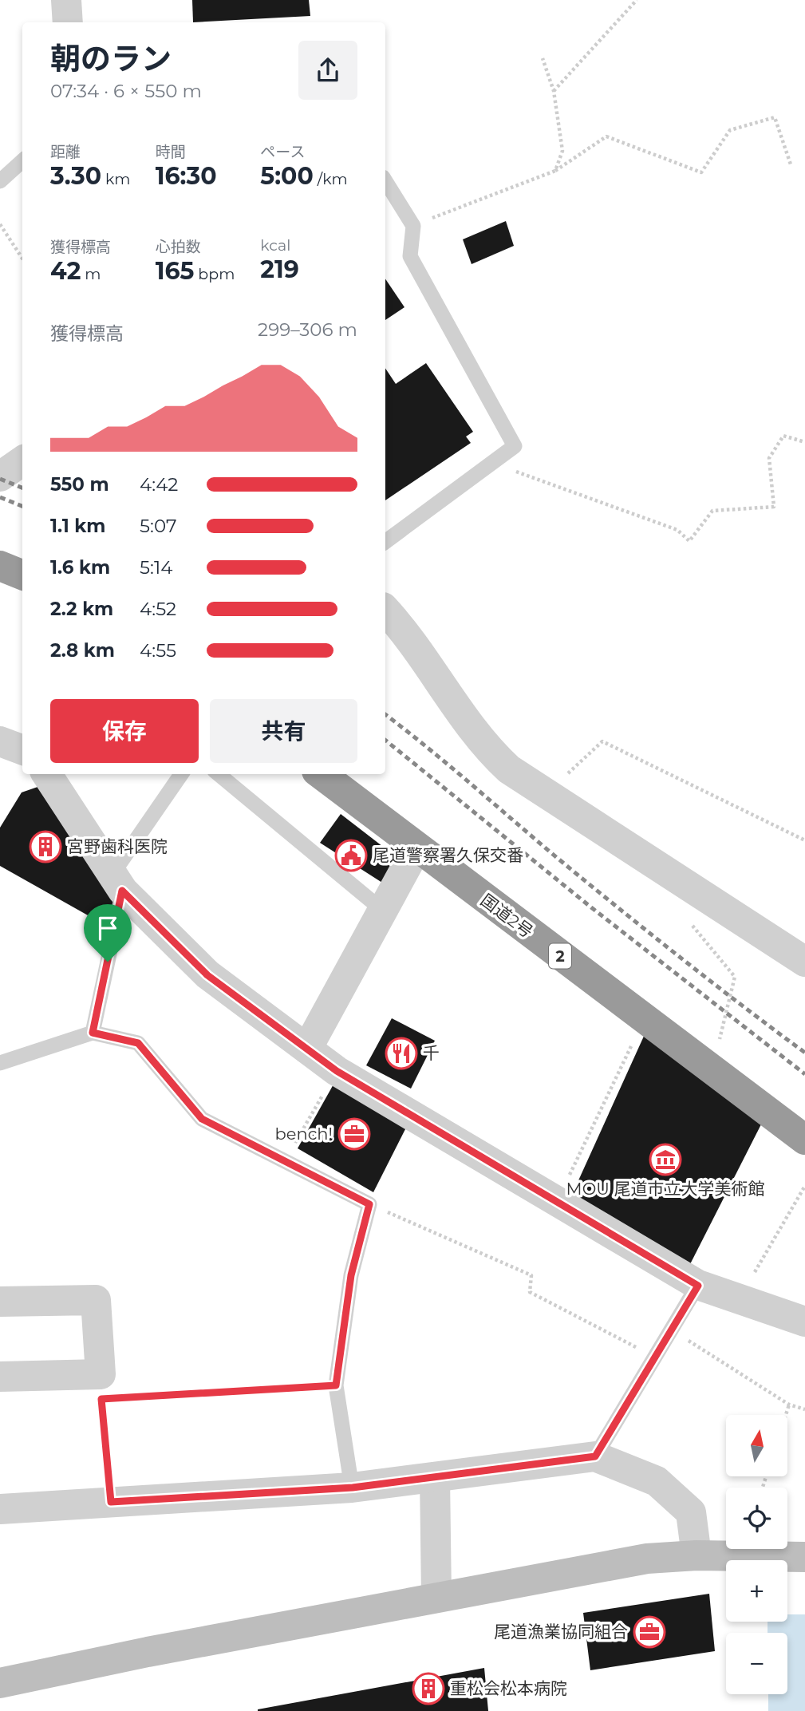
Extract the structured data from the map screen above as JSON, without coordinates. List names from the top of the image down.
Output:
{
  "streets": {
    "highway": ["国道2号", "2"]
  },
  "places": {
    "building": ["宮野歯科医院", "重松会松本病院"],
    "public building": ["尾道警察署久保交番"],
    "restaurant": ["千"],
    "office": ["bench!", "尾道漁業協同組合"],
    "museum": ["MOU 尾道市立大学美術館"]
  },
  "north": "top",
  "page": {
    "heading": ["朝のラン", "07:34 · 6 × 550 m"],
    "stats": [
      ["距離", "3.30 km"],
      ["時間", "16:30"],
      ["ペース", "5:00 /km"],
      ["獲得標高", "42 m"],
      ["心拍数", "165 bpm"],
      ["kcal", "219"]
    ],
    "chart": ["獲得標高", "299–306 m"],
    "list": [
      {
        "name": "550 m",
        "note": "4:42"
      },
      {
        "name": "1.1 km",
        "note": "5:07"
      },
      {
        "name": "1.6 km",
        "note": "5:14"
      },
      {
        "name": "2.2 km",
        "note": "4:52"
      },
      {
        "name": "2.8 km",
        "note": "4:55"
      }
    ],
    "buttons": ["保存", "共有"],
    "map_buttons": ["+", "−"]
  }
}
